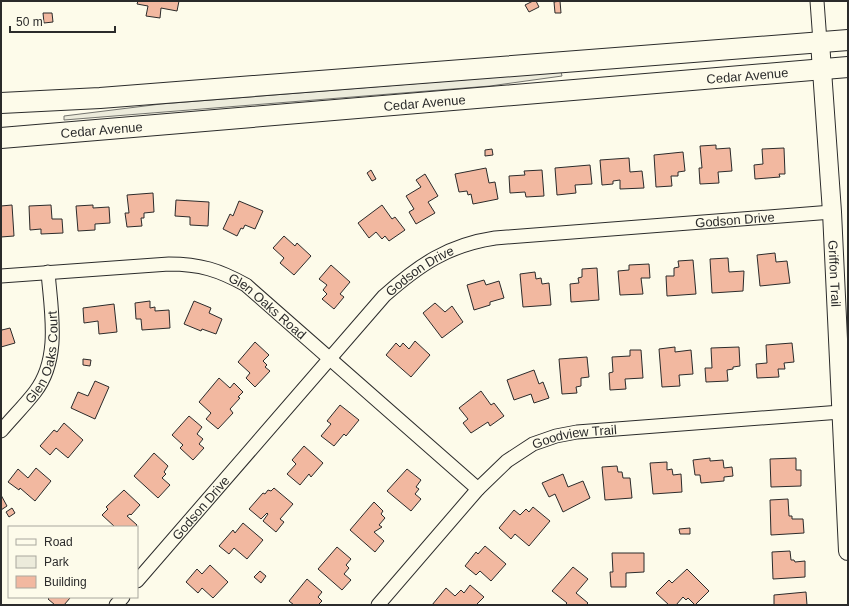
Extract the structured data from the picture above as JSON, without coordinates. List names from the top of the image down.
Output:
{
  "streets": {
    "main road": ["Cedar Avenue"],
    "street": [
      "Godson Drive",
      "Griffon Trail",
      "Glen Oaks Road",
      "Glen Oaks Court",
      "Goodview Trail"
    ]
  },
  "crossings": [
    ["Cedar Avenue", "Griffon Trail"],
    ["Godson Drive", "Griffon Trail"],
    ["Godson Drive", "Glen Oaks Road"],
    ["Griffon Trail", "Goodview Trail"],
    ["Glen Oaks Road", "Glen Oaks Court"],
    ["Glen Oaks Road", "Goodview Trail"]
  ],
  "legend": ["Road", "Park", "Building"],
  "scale_bar": "50 m"
}
